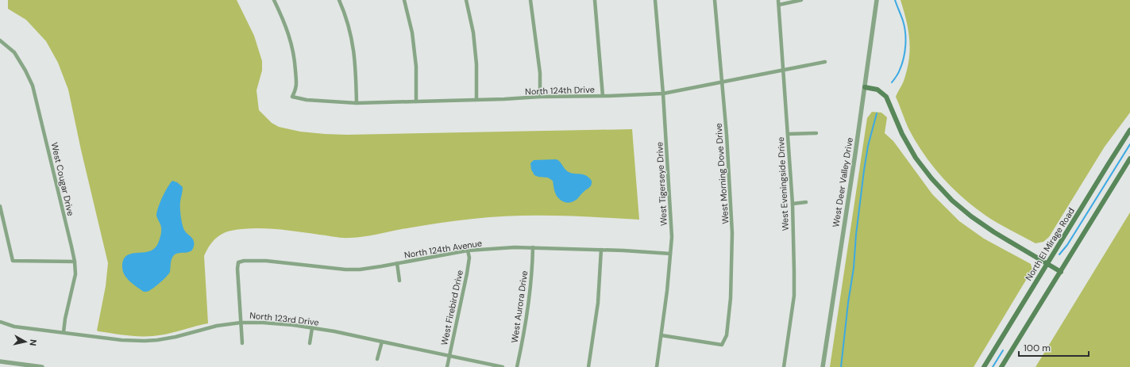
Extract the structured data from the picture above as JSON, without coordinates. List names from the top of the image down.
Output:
{
  "streets": {
    "main road": ["North El Mirage Road"],
    "street": [
      "North 124th Drive",
      "West Morning Dove Drive",
      "West Cougar Drive",
      "West Deer Valley Drive",
      "West Tigerseye Drive",
      "West Eveningside Drive",
      "North 124th Avenue",
      "West Aurora Drive",
      "West Firebird Drive",
      "North 123rd Drive"
    ]
  },
  "crossings": [
    ["North 124th Drive", "West Morning Dove Drive"],
    ["North 124th Drive", "West Tigerseye Drive"],
    ["North 124th Drive", "West Eveningside Drive"],
    ["West Morning Dove Drive", "West Tigerseye Drive"],
    ["West Cougar Drive", "North 123rd Drive"],
    ["West Tigerseye Drive", "North 124th Avenue"],
    ["North 124th Avenue", "West Aurora Drive"],
    ["North 124th Avenue", "West Firebird Drive"],
    ["North 124th Avenue", "North 123rd Drive"],
    ["West Firebird Drive", "North 123rd Drive"]
  ],
  "scale_bar": "100 m",
  "north": "right"
}
